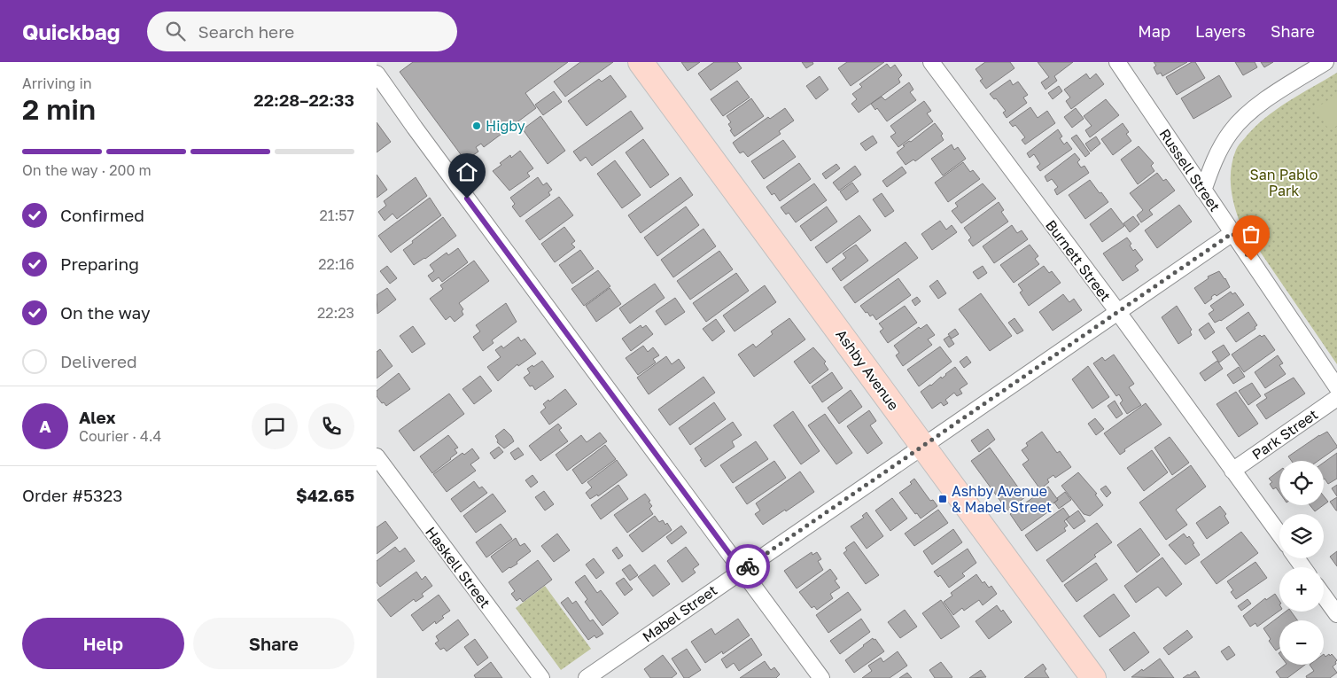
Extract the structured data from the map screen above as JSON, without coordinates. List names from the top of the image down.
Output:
{
  "streets": {
    "main road": ["Ashby Avenue"],
    "street": [
      "Russell Street",
      "Burnett Street",
      "Park Street",
      "Haskell Street",
      "Mabel Street"
    ]
  },
  "crossings": [
    ["Russell Street", "Mabel Street"],
    ["Burnett Street", "Park Street"],
    ["Burnett Street", "Mabel Street"],
    ["Ashby Avenue", "Mabel Street"]
  ],
  "parks": ["San Pablo Park"],
  "places": {
    "other": ["Higby"],
    "transit": ["Ashby Avenue & Mabel Street"]
  },
  "page": {
    "header": "Quickbag",
    "search": "Search here",
    "nav": ["Map", "Layers", "Share"],
    "heading": ["2 min", "Arriving in", "22:28–22:33"],
    "panel": [
      "Alex",
      "Courier · 4.4",
      "Order #5323",
      "$42.65"
    ],
    "bar": "On the way · 200 m",
    "list": [
      ["Confirmed", "21:57"],
      ["Preparing", "22:16"],
      ["On the way", "22:23"],
      "Delivered"
    ],
    "round": "A",
    "map_buttons": ["+", "−"],
    "buttons": ["Help", "Share"]
  }
}
